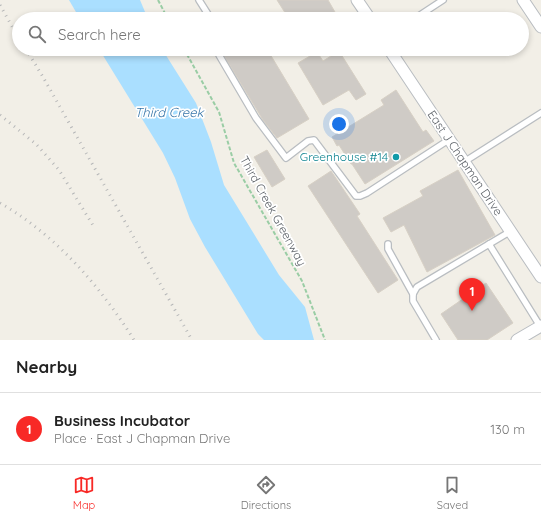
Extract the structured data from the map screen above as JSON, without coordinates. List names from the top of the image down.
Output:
{
  "streets": {
    "street": ["East J Chapman Drive"],
    "path": ["Third Creek Greenway"]
  },
  "water": ["Third Creek"],
  "places": ["Greenhouse #14"],
  "page": {
    "search": "Search here",
    "pins": "1",
    "heading": "Nearby",
    "list": [
      {
        "mark": "1",
        "name": "Business Incubator",
        "note": "Place · East J Chapman Drive",
        "value": "130 m"
      }
    ],
    "nav": ["Map", "Directions", "Saved"]
  }
}
